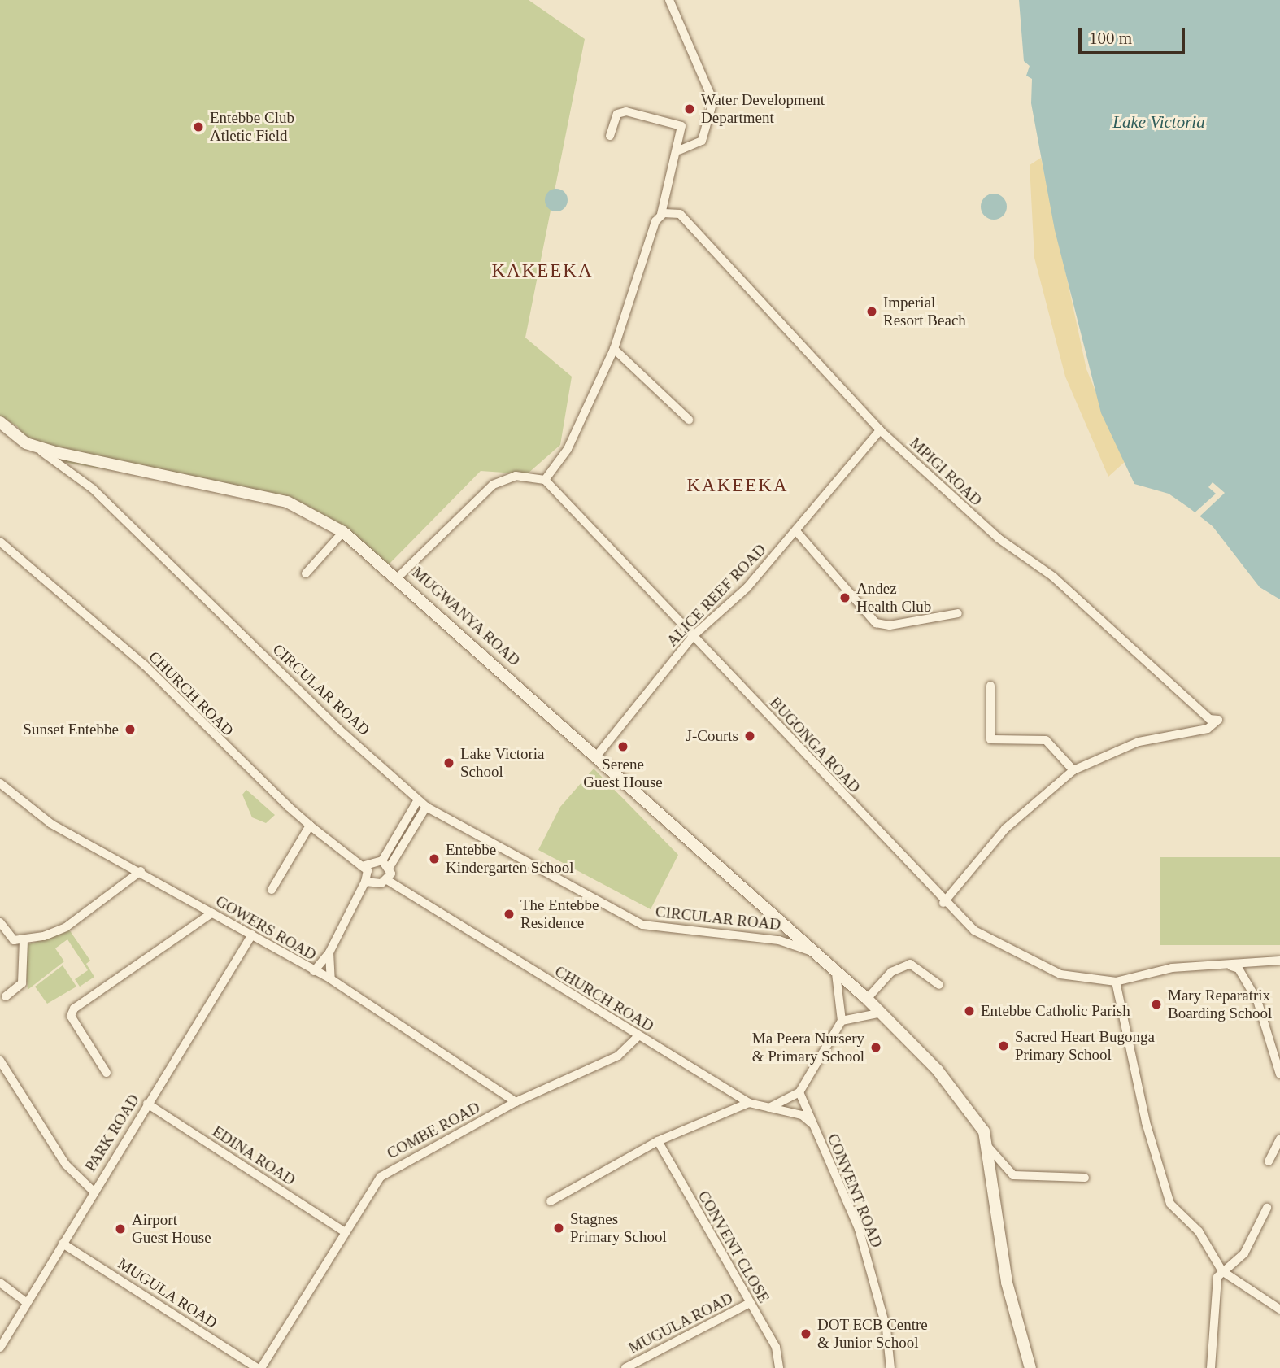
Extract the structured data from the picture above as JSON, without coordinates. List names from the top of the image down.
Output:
{
  "streets": {
    "street": [
      "MPIGI ROAD",
      "ALICE REEF ROAD",
      "MUGWANYA ROAD",
      "CIRCULAR ROAD",
      "CHURCH ROAD",
      "BUGONGA ROAD",
      "GOWERS ROAD",
      "COMBE ROAD",
      "PARK ROAD",
      "EDINA ROAD",
      "CONVENT ROAD",
      "CONVENT CLOSE",
      "MUGULA ROAD"
    ]
  },
  "crossings": [
    ["MPIGI ROAD", "ALICE REEF ROAD"],
    ["ALICE REEF ROAD", "MUGWANYA ROAD"],
    ["ALICE REEF ROAD", "BUGONGA ROAD"],
    ["MUGWANYA ROAD", "CIRCULAR ROAD"],
    ["CHURCH ROAD", "COMBE ROAD"],
    ["CHURCH ROAD", "CONVENT ROAD"],
    ["GOWERS ROAD", "COMBE ROAD"],
    ["GOWERS ROAD", "PARK ROAD"],
    ["COMBE ROAD", "EDINA ROAD"],
    ["PARK ROAD", "EDINA ROAD"],
    ["PARK ROAD", "MUGULA ROAD"],
    ["CONVENT CLOSE", "MUGULA ROAD"]
  ],
  "districts": ["KAKEEKA", "KAKEEKA"],
  "water": ["Lake Victoria"],
  "places": [
    "Water Development Department",
    "Entebbe Club Atletic Field",
    "Imperial Resort Beach",
    "Andez Health Club",
    "Sunset Entebbe",
    "J-Courts",
    "Serene Guest House",
    "Lake Victoria School",
    "Entebbe Kindergarten School",
    "The Entebbe Residence",
    "Mary Reparatrix Boarding School",
    "Entebbe Catholic Parish",
    "Sacred Heart Bugonga Primary School",
    "Ma Peera Nursery & Primary School",
    "Stagnes Primary School",
    "Airport Guest House",
    "DOT ECB Centre & Junior School"
  ],
  "scale_bar": "100 m"
}
